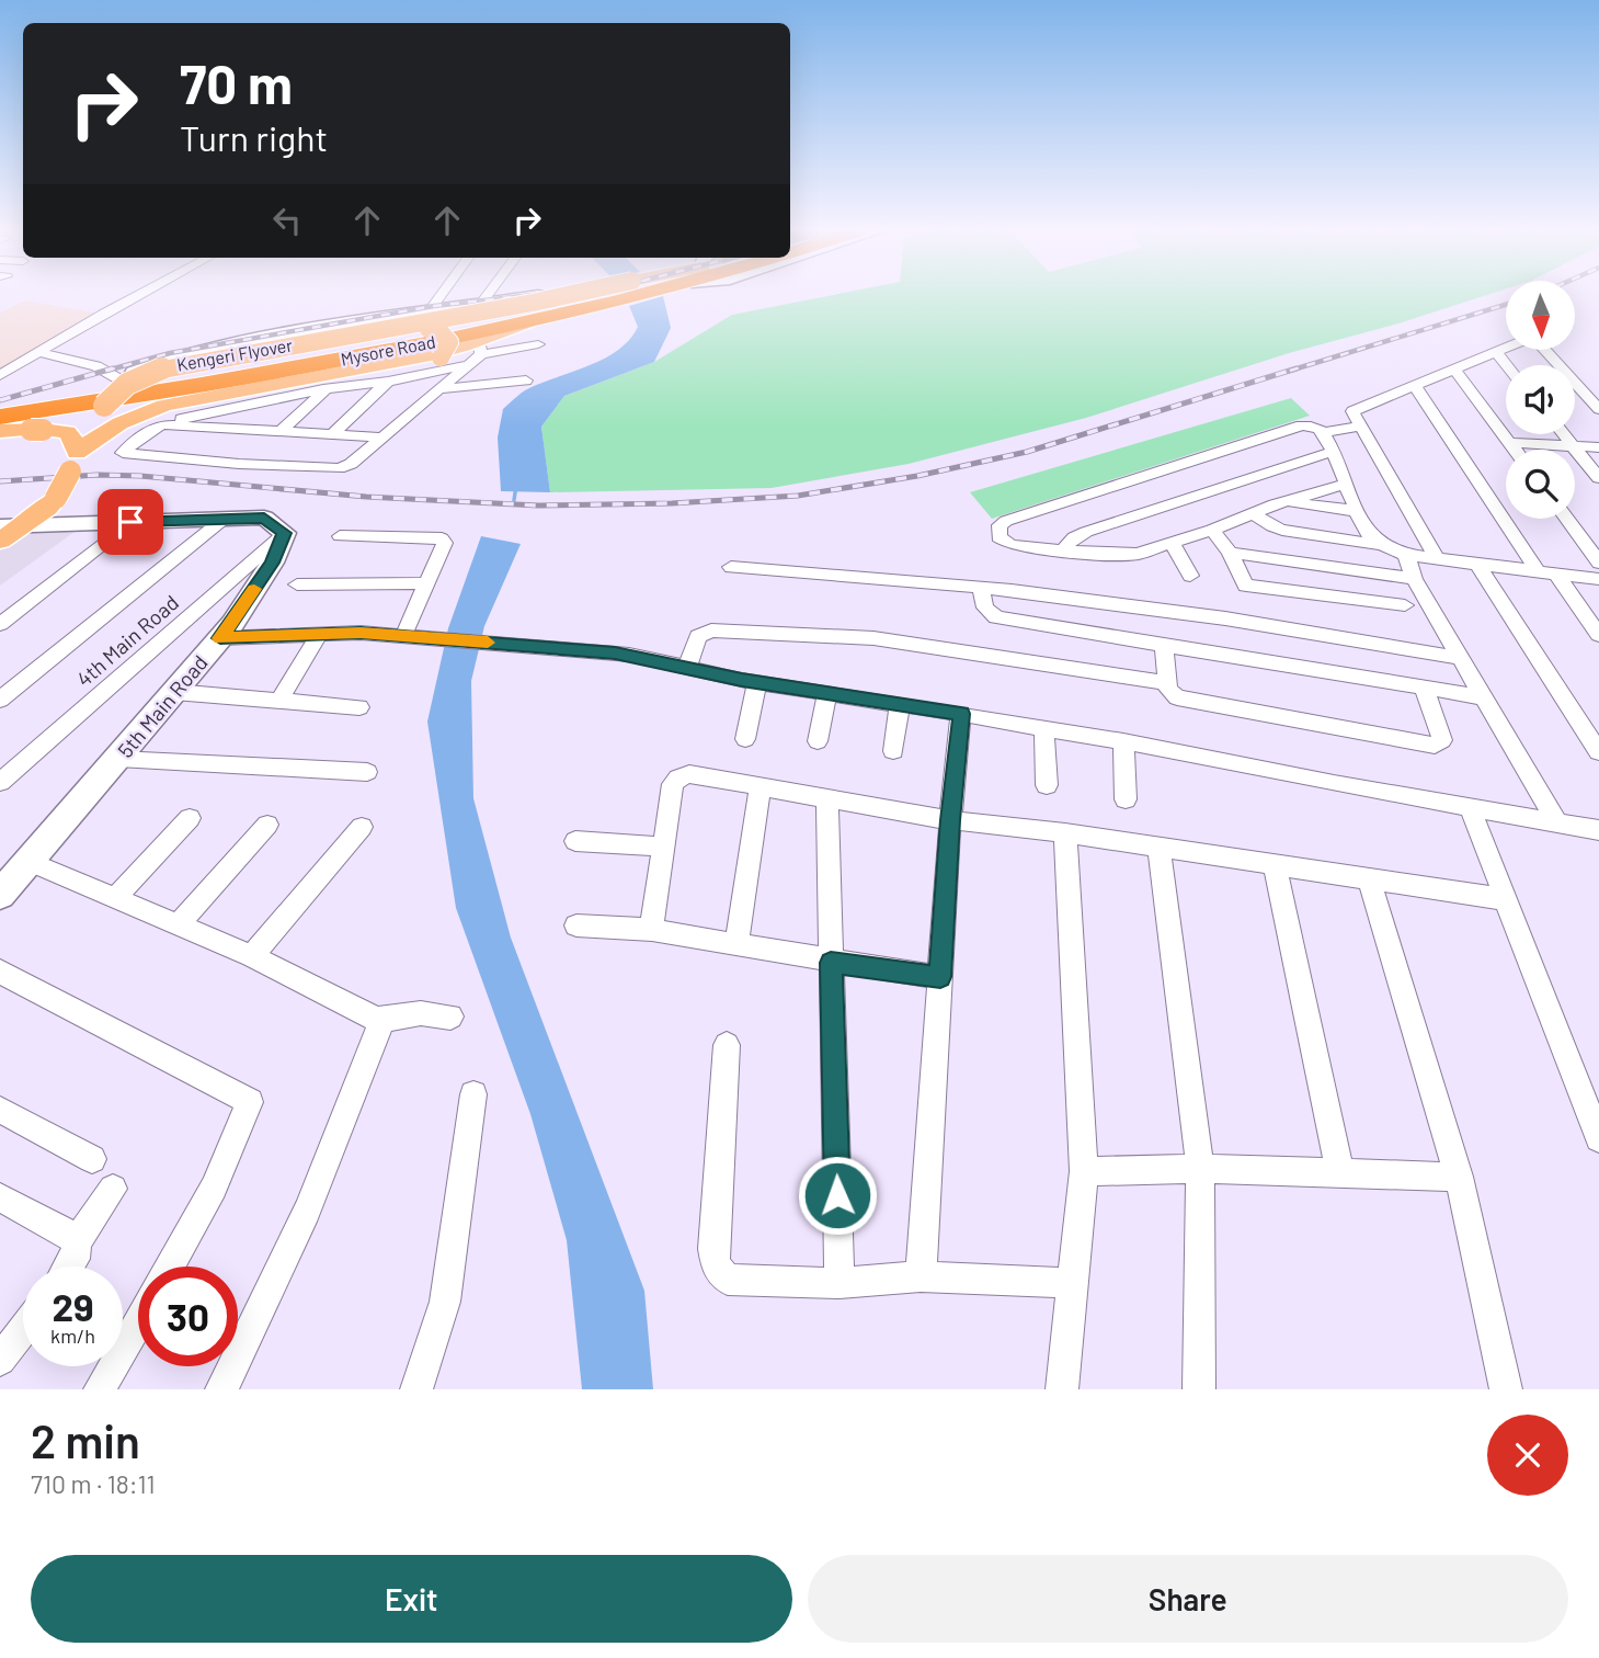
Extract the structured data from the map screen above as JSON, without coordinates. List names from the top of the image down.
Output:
{
  "streets": {
    "highway": ["Mysore Road"],
    "main road": ["Kengeri Flyover"],
    "street": ["4th Main Road", "5th Main Road"]
  },
  "crossings": [
    ["Mysore Road", "Kengeri Flyover"],
    ["4th Main Road", "5th Main Road"]
  ],
  "north": "bottom",
  "page": {
    "turn": ["70 m", "Turn right"],
    "speed": "29 km/h",
    "limit": "30",
    "heading": ["2 min", "710 m · 18:11"],
    "buttons": ["Exit", "Share"]
  }
}
